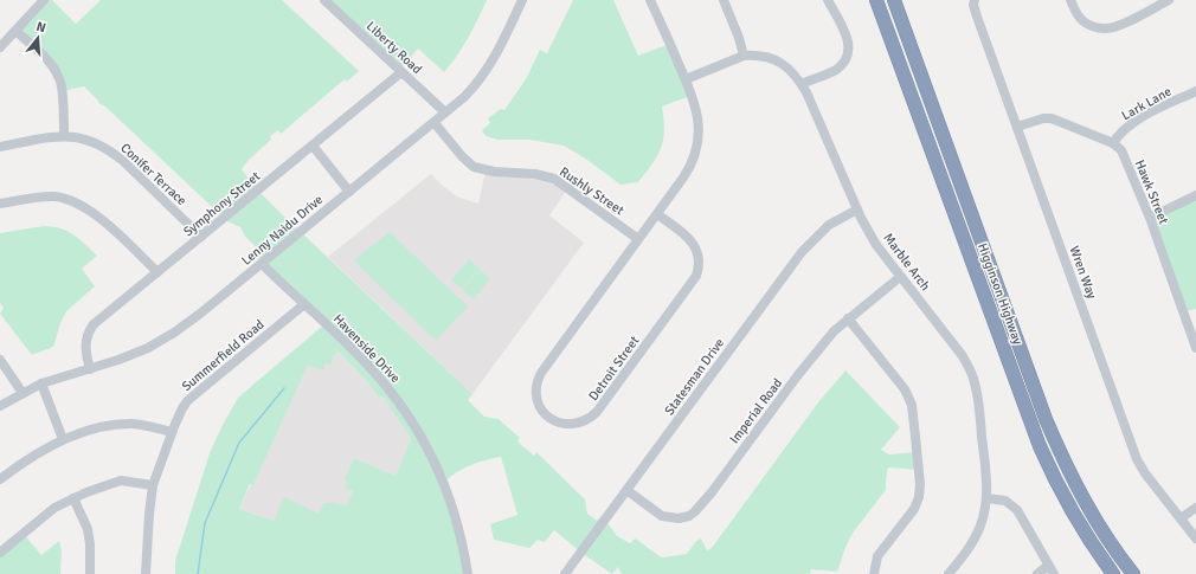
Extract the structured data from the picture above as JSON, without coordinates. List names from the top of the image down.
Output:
{
  "streets": {
    "highway": ["Higginson Highway"],
    "street": [
      "Liberty Road",
      "Lark Lane",
      "Conifer Terrace",
      "Rushly Street",
      "Hawk Street",
      "Symphony Street",
      "Lenny Naidu Drive",
      "Marble Arch",
      "Wren Way",
      "Havenside Drive",
      "Summerfield Road",
      "Detroit Street",
      "Statesman Drive",
      "Imperial Road"
    ]
  },
  "crossings": [
    ["Liberty Road", "Symphony Street"],
    ["Liberty Road", "Lenny Naidu Drive"],
    ["Lark Lane", "Hawk Street"],
    ["Conifer Terrace", "Symphony Street"],
    ["Rushly Street", "Lenny Naidu Drive"],
    ["Rushly Street", "Detroit Street"],
    ["Symphony Street", "Lenny Naidu Drive"],
    ["Lenny Naidu Drive", "Havenside Drive"],
    ["Marble Arch", "Detroit Street"],
    ["Marble Arch", "Statesman Drive"],
    ["Marble Arch", "Imperial Road"],
    ["Havenside Drive", "Summerfield Road"],
    ["Statesman Drive", "Imperial Road"]
  ],
  "north": "top"
}
